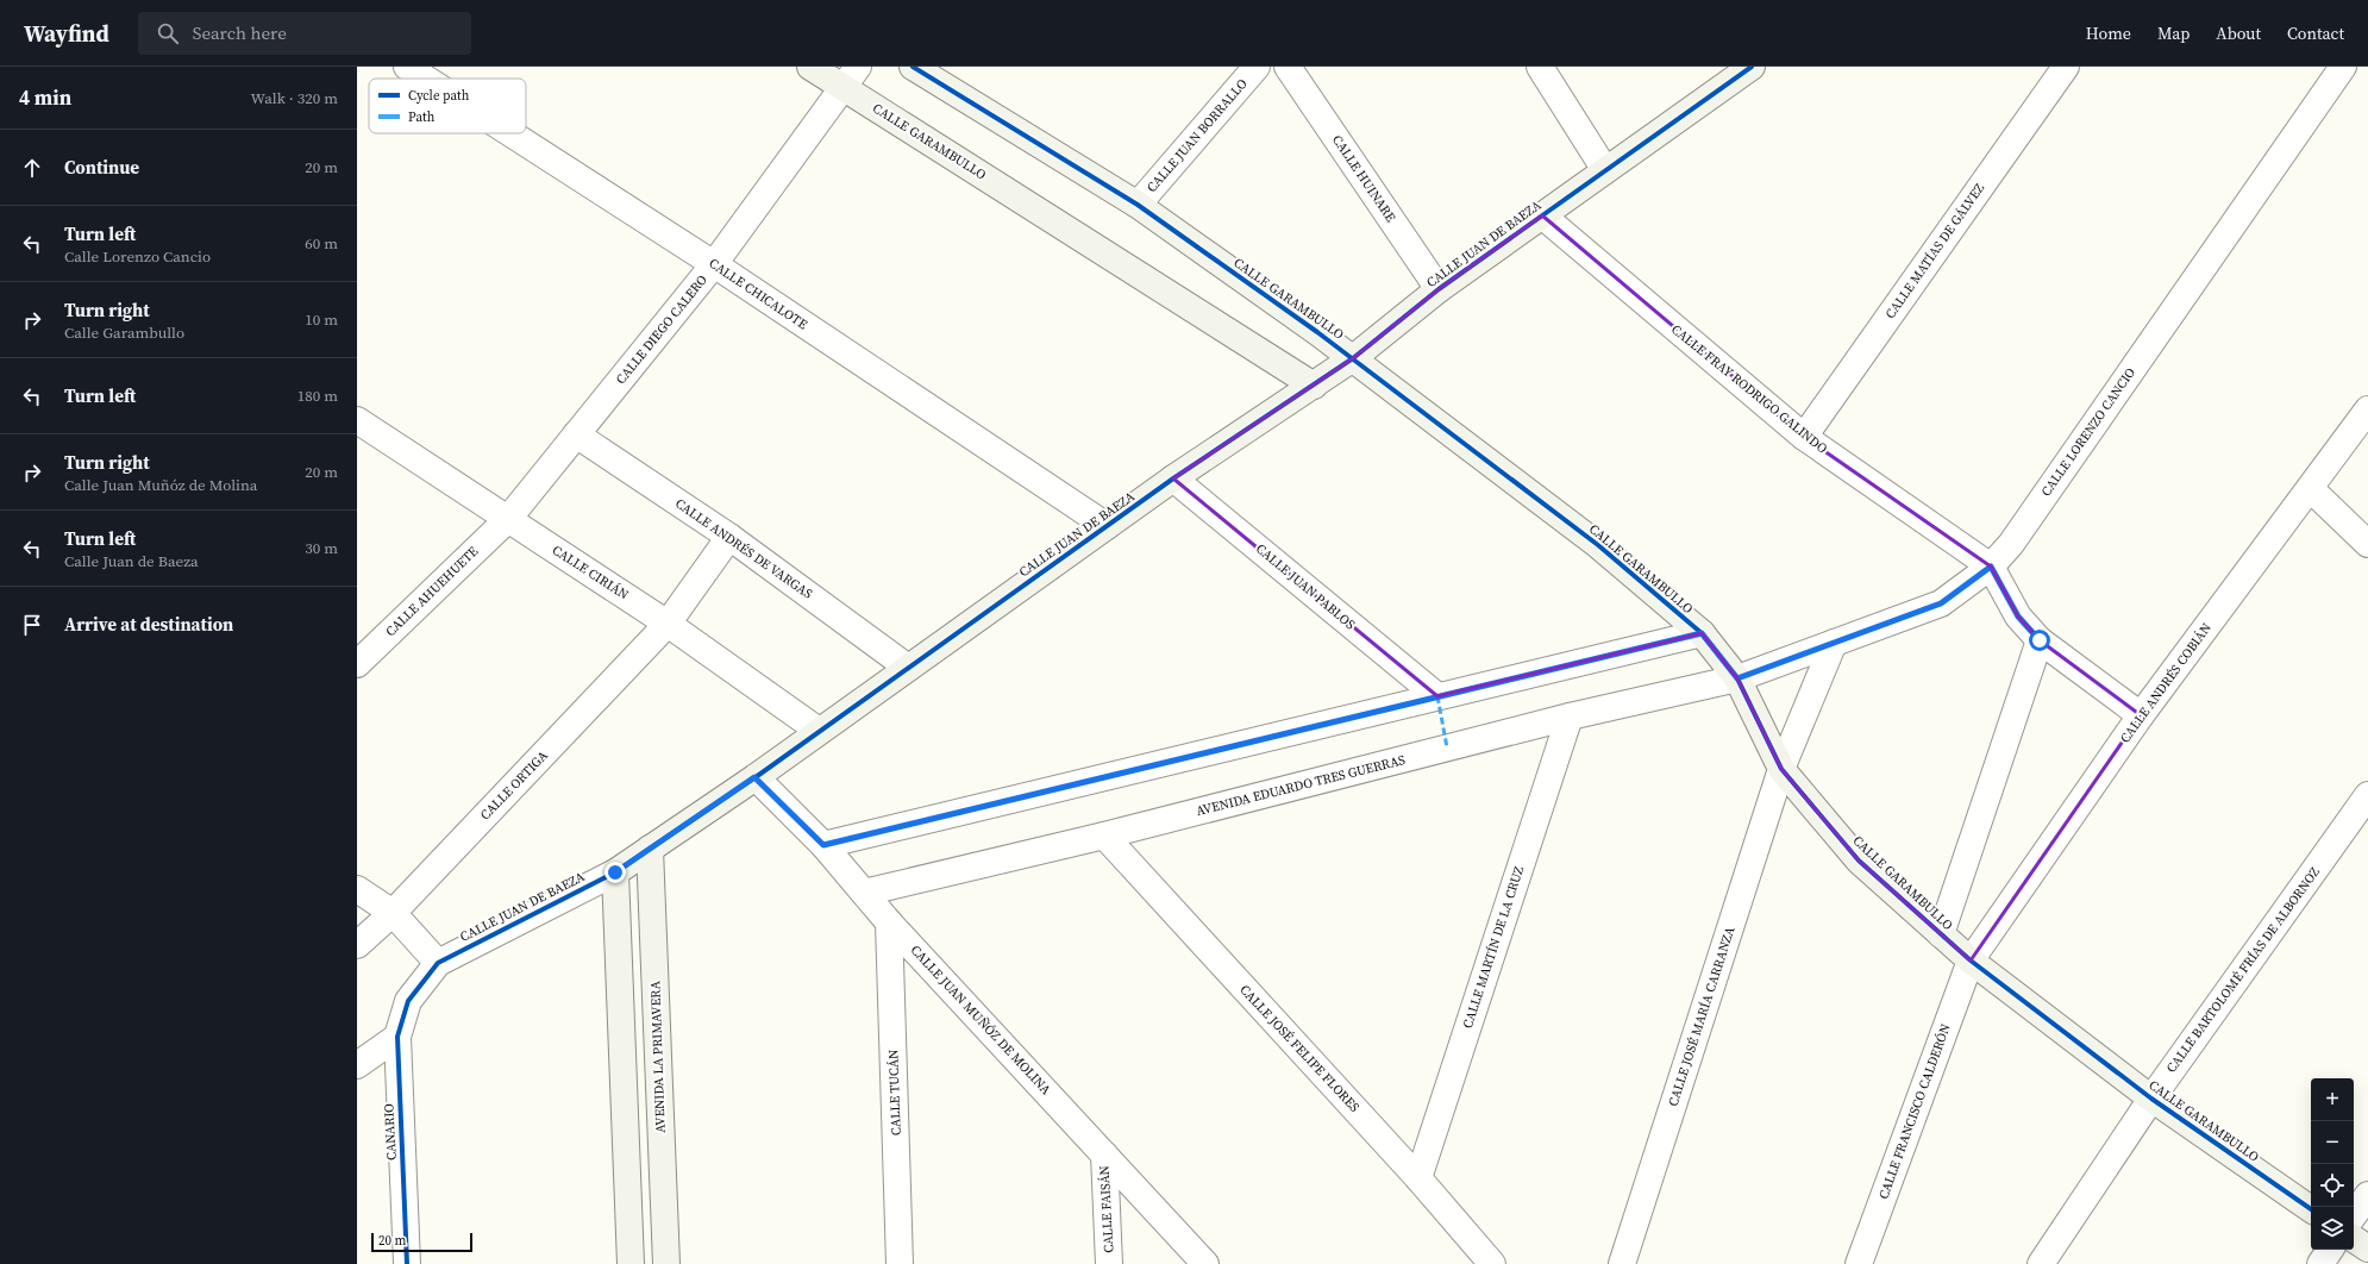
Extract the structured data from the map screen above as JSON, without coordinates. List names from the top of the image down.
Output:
{
  "streets": {
    "street": [
      "CALLE JUAN BORRALLO",
      "CALLE GARAMBULLO",
      "CALLE HUINARE",
      "CALLE JUAN DE BAEZA",
      "CALLE MATÍAS DE GÁLVEZ",
      "CALLE CHICALOTE",
      "CALLE DIEGO CALERO",
      "CALLE FRAY RODRIGO GALINDO",
      "CALLE LORENZO CANCIO",
      "CALLE ANDRÉS DE VARGAS",
      "CALLE CIRIÁN",
      "CALLE JUAN PABLOS",
      "CALLE AHUEHUETE",
      "CALLE ANDRÉS COBIÁN",
      "CALLE ORTIGA",
      "AVENIDA EDUARDO TRES GUERRAS",
      "CALLE MARTÍN DE LA CRUZ",
      "CALLE BARTOLOMÉ FRÍAS DE ALBORNOZ",
      "CALLE JOSÉ MARÍA CARRANZA",
      "CALLE JUAN MUÑÓZ DE MOLINA",
      "CALLE JOSÉ FELIPE FLORES",
      "AVENIDA LA PRIMAVERA",
      "CALLE TUCÁN",
      "CALLE FRANCISCO CALDERÓN",
      "CANARIO",
      "CALLE FAISÁN"
    ]
  },
  "crossings": [
    ["CALLE JUAN BORRALLO", "CALLE GARAMBULLO"],
    ["CALLE GARAMBULLO", "CALLE JUAN DE BAEZA"],
    ["CALLE GARAMBULLO", "CALLE DIEGO CALERO"],
    ["CALLE GARAMBULLO", "CALLE LORENZO CANCIO"],
    ["CALLE GARAMBULLO", "CALLE ANDRÉS COBIÁN"],
    ["CALLE GARAMBULLO", "AVENIDA EDUARDO TRES GUERRAS"],
    ["CALLE GARAMBULLO", "CALLE BARTOLOMÉ FRÍAS DE ALBORNOZ"],
    ["CALLE GARAMBULLO", "CALLE JOSÉ MARÍA CARRANZA"],
    ["CALLE GARAMBULLO", "CALLE FRANCISCO CALDERÓN"],
    ["CALLE HUINARE", "CALLE JUAN DE BAEZA"],
    ["CALLE JUAN DE BAEZA", "CALLE CHICALOTE"],
    ["CALLE JUAN DE BAEZA", "CALLE FRAY RODRIGO GALINDO"],
    ["CALLE JUAN DE BAEZA", "CALLE ANDRÉS DE VARGAS"],
    ["CALLE JUAN DE BAEZA", "CALLE CIRIÁN"],
    ["CALLE JUAN DE BAEZA", "CALLE JUAN PABLOS"],
    ["CALLE JUAN DE BAEZA", "CALLE JUAN MUÑÓZ DE MOLINA"],
    ["CALLE JUAN DE BAEZA", "AVENIDA LA PRIMAVERA"],
    ["CALLE JUAN DE BAEZA", "CANARIO"],
    ["CALLE MATÍAS DE GÁLVEZ", "CALLE FRAY RODRIGO GALINDO"],
    ["CALLE CHICALOTE", "CALLE DIEGO CALERO"],
    ["CALLE DIEGO CALERO", "CALLE ANDRÉS DE VARGAS"],
    ["CALLE DIEGO CALERO", "CALLE CIRIÁN"],
    ["CALLE DIEGO CALERO", "CALLE AHUEHUETE"],
    ["CALLE FRAY RODRIGO GALINDO", "CALLE LORENZO CANCIO"],
    ["CALLE LORENZO CANCIO", "AVENIDA EDUARDO TRES GUERRAS"],
    ["CALLE LORENZO CANCIO", "CALLE JOSÉ MARÍA CARRANZA"],
    ["CALLE ANDRÉS DE VARGAS", "CALLE ORTIGA"],
    ["CALLE CIRIÁN", "CALLE AHUEHUETE"],
    ["CALLE CIRIÁN", "CALLE ORTIGA"],
    ["CALLE ANDRÉS COBIÁN", "CALLE FRANCISCO CALDERÓN"],
    ["AVENIDA EDUARDO TRES GUERRAS", "CALLE MARTÍN DE LA CRUZ"],
    ["AVENIDA EDUARDO TRES GUERRAS", "CALLE JUAN MUÑÓZ DE MOLINA"],
    ["AVENIDA EDUARDO TRES GUERRAS", "CALLE JOSÉ FELIPE FLORES"],
    ["CALLE MARTÍN DE LA CRUZ", "CALLE JOSÉ FELIPE FLORES"],
    ["CALLE JUAN MUÑÓZ DE MOLINA", "CALLE TUCÁN"],
    ["CALLE JUAN MUÑÓZ DE MOLINA", "CALLE FAISÁN"]
  ],
  "legend": ["Cycle path", "Path"],
  "scale_bar": "20 m",
  "page": {
    "header": "Wayfind",
    "search": "Search here",
    "nav": [
      "Home",
      "Map",
      "About",
      "Contact"
    ],
    "heading": ["4 min", "Walk · 320 m"],
    "list": [
      ["Continue", "20 m"],
      ["Turn left", "Calle Lorenzo Cancio", "60 m"],
      ["Turn right", "Calle Garambullo", "10 m"],
      ["Turn left", "180 m"],
      ["Turn right", "Calle Juan Muñóz de Molina", "20 m"],
      ["Turn left", "Calle Juan de Baeza", "30 m"],
      "Arrive at destination"
    ],
    "map_buttons": ["+", "−"],
    "scale": "20 m"
  }
}
